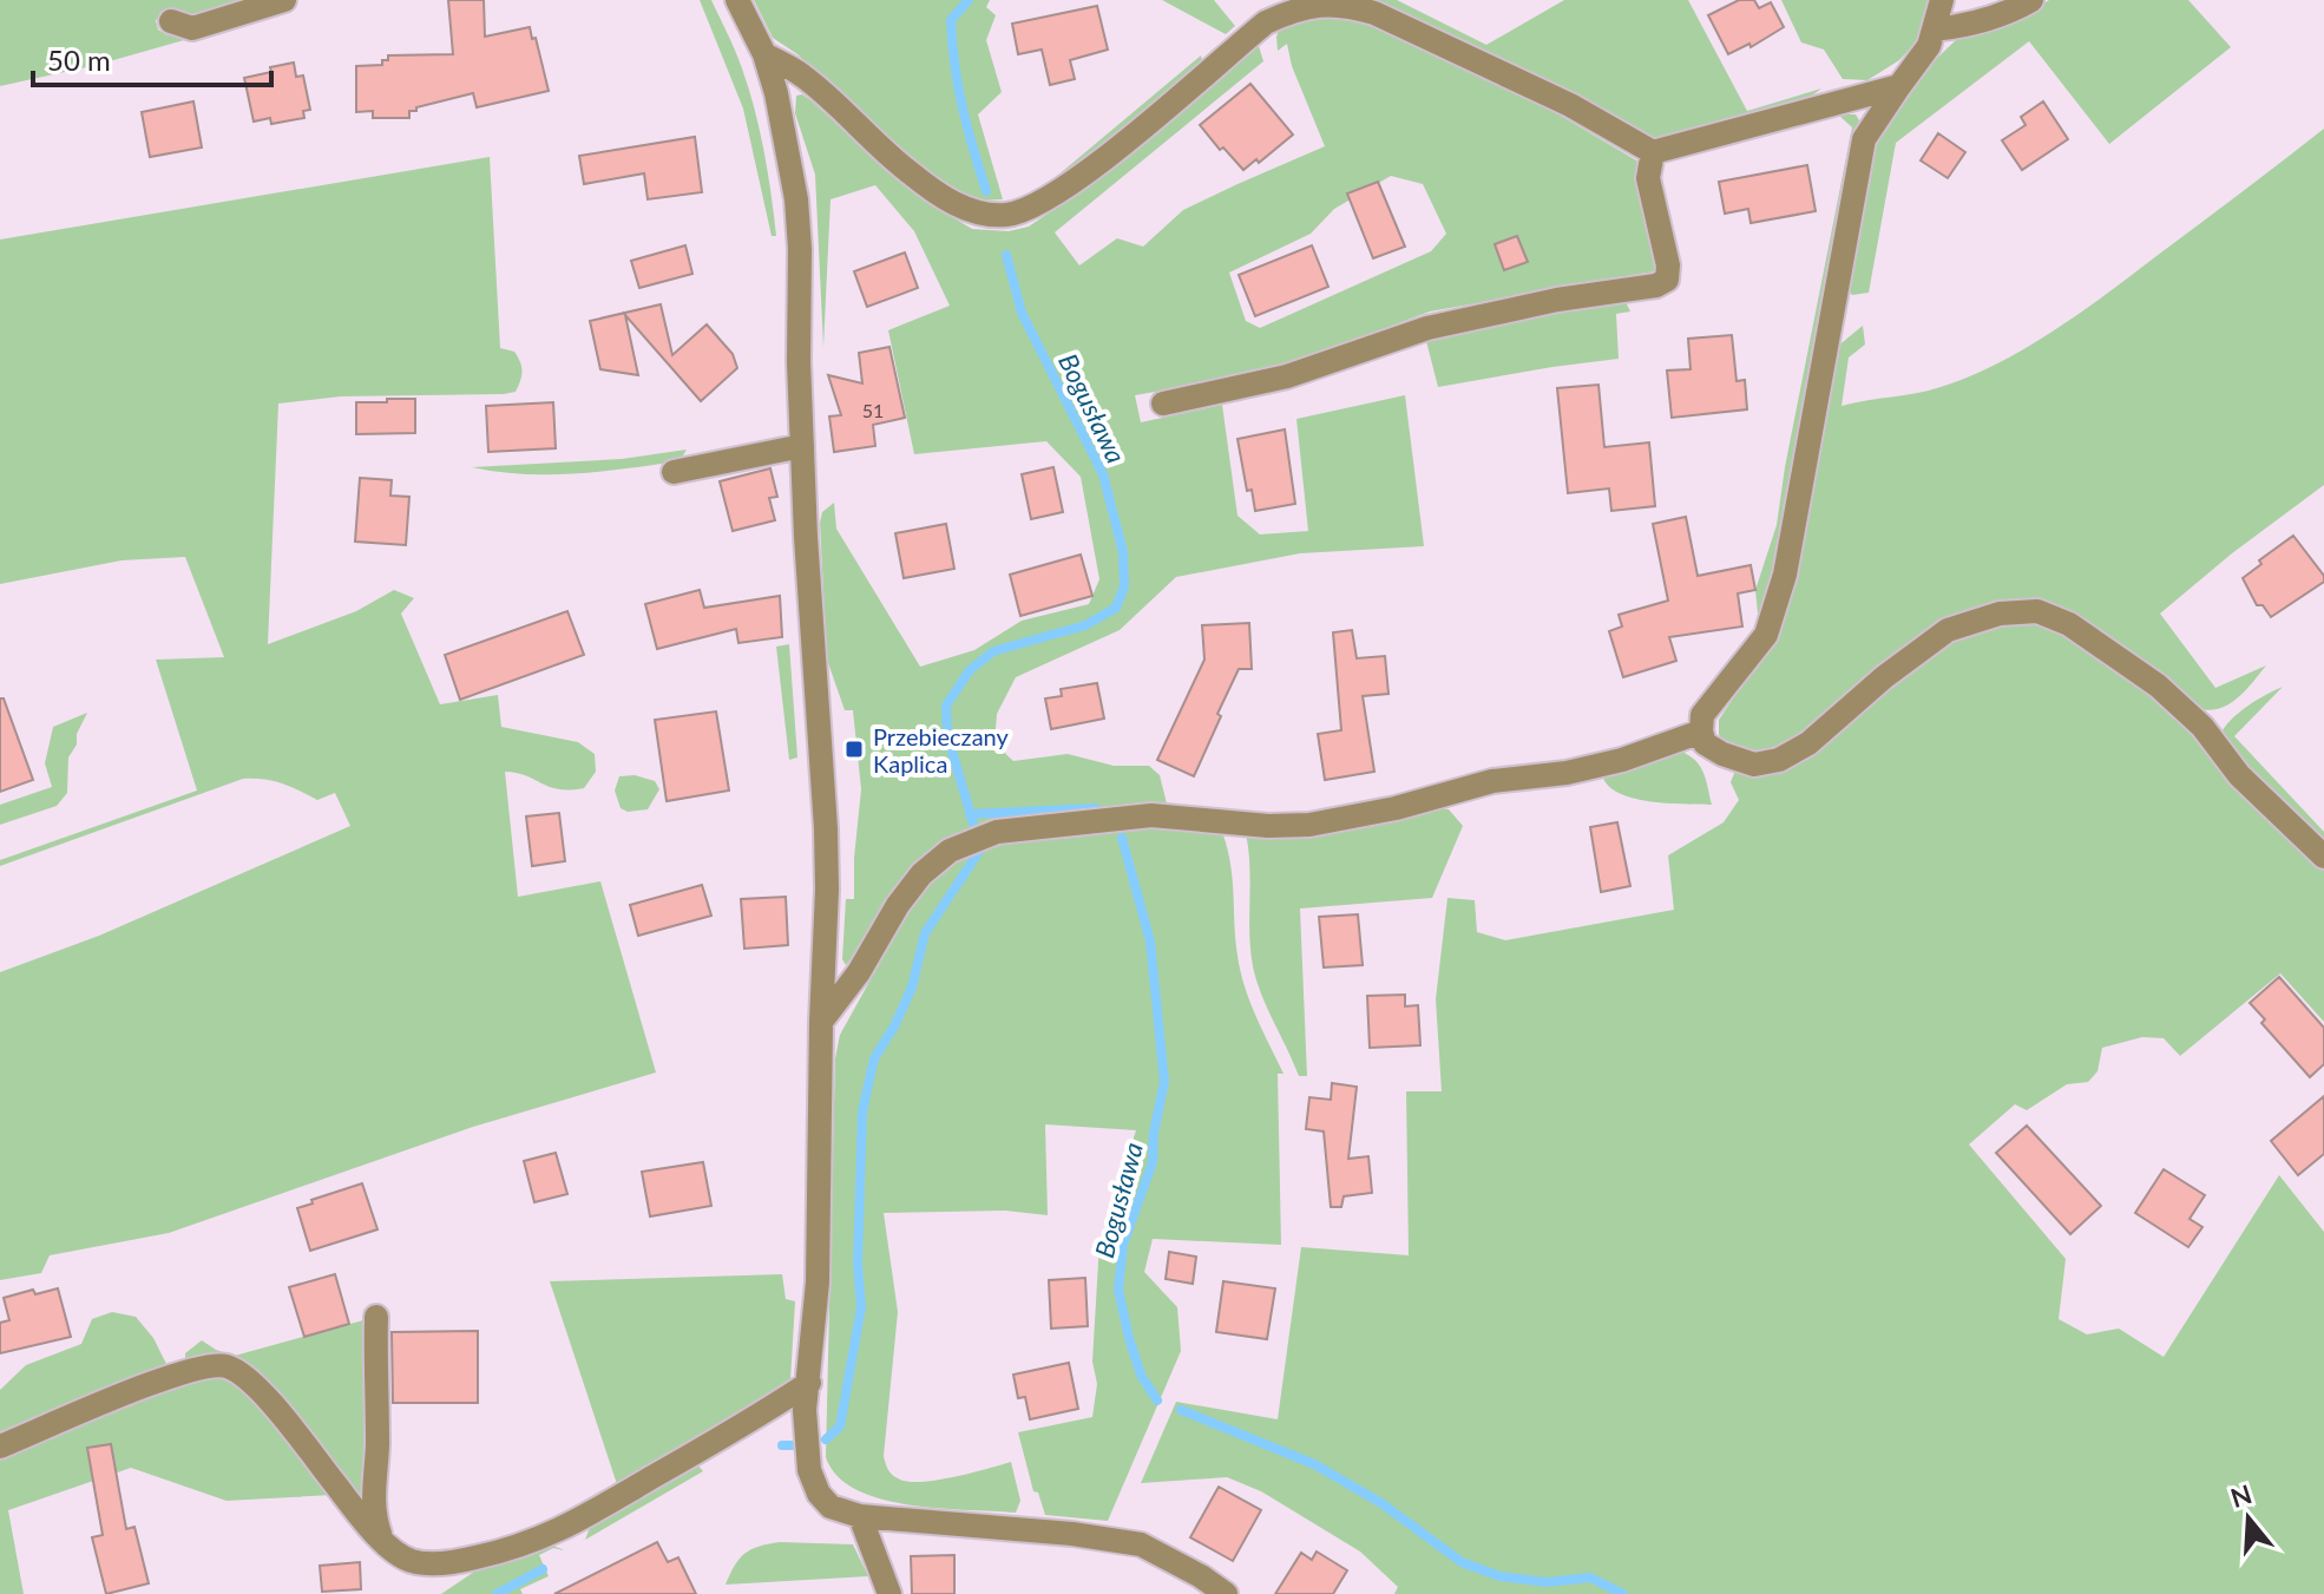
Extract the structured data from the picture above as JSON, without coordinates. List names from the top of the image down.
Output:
{
  "water": ["Bogusława"],
  "places": {
    "transit": ["Przebieczany Kaplica"]
  },
  "house_numbers": ["51"],
  "scale_bar": "50 m",
  "north": "top"
}
